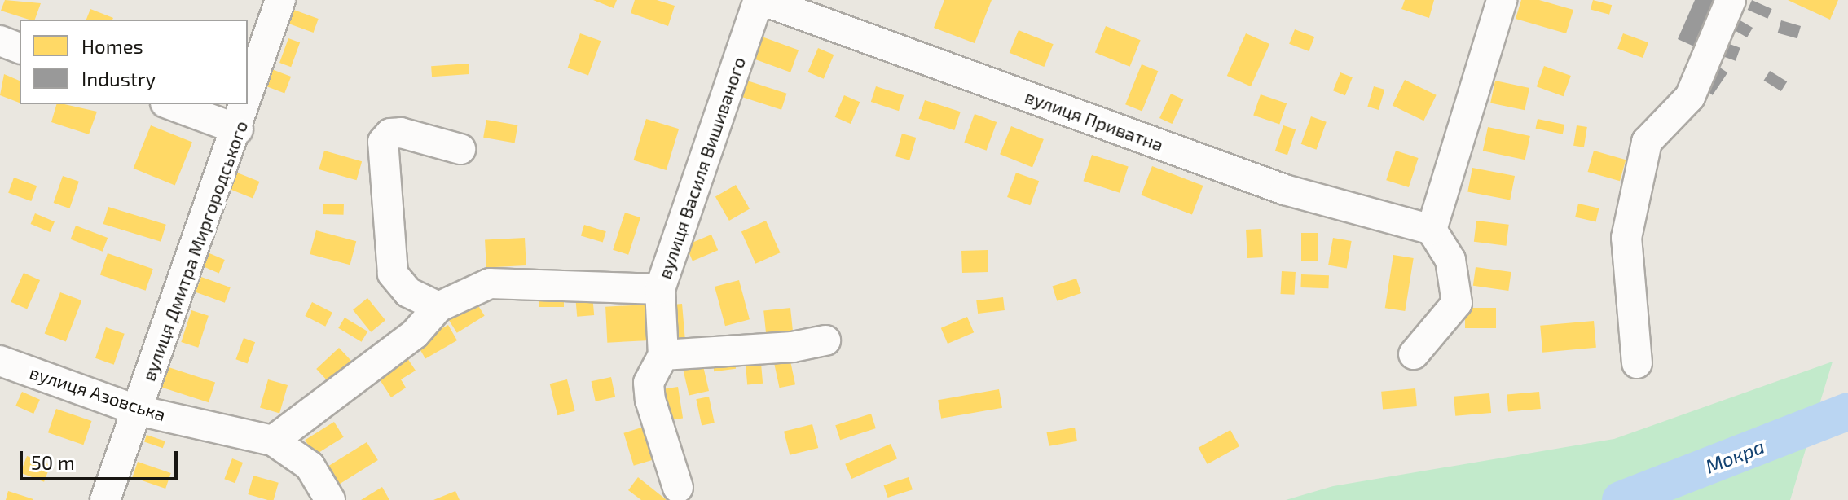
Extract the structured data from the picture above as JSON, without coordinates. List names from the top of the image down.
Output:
{
  "streets": {
    "street": [
      "вулиця Приватна",
      "вулиця Василя Вишиваного",
      "вулиця Дмитра Миргородського",
      "вулиця Азовська"
    ]
  },
  "crossings": [
    ["вулиця Приватна", "вулиця Василя Вишиваного"],
    ["вулиця Василя Вишиваного", "вулиця Азовська"],
    ["вулиця Дмитра Миргородського", "вулиця Азовська"]
  ],
  "water": ["Мокра"],
  "legend": ["Homes", "Industry"],
  "scale_bar": "50 m"
}
